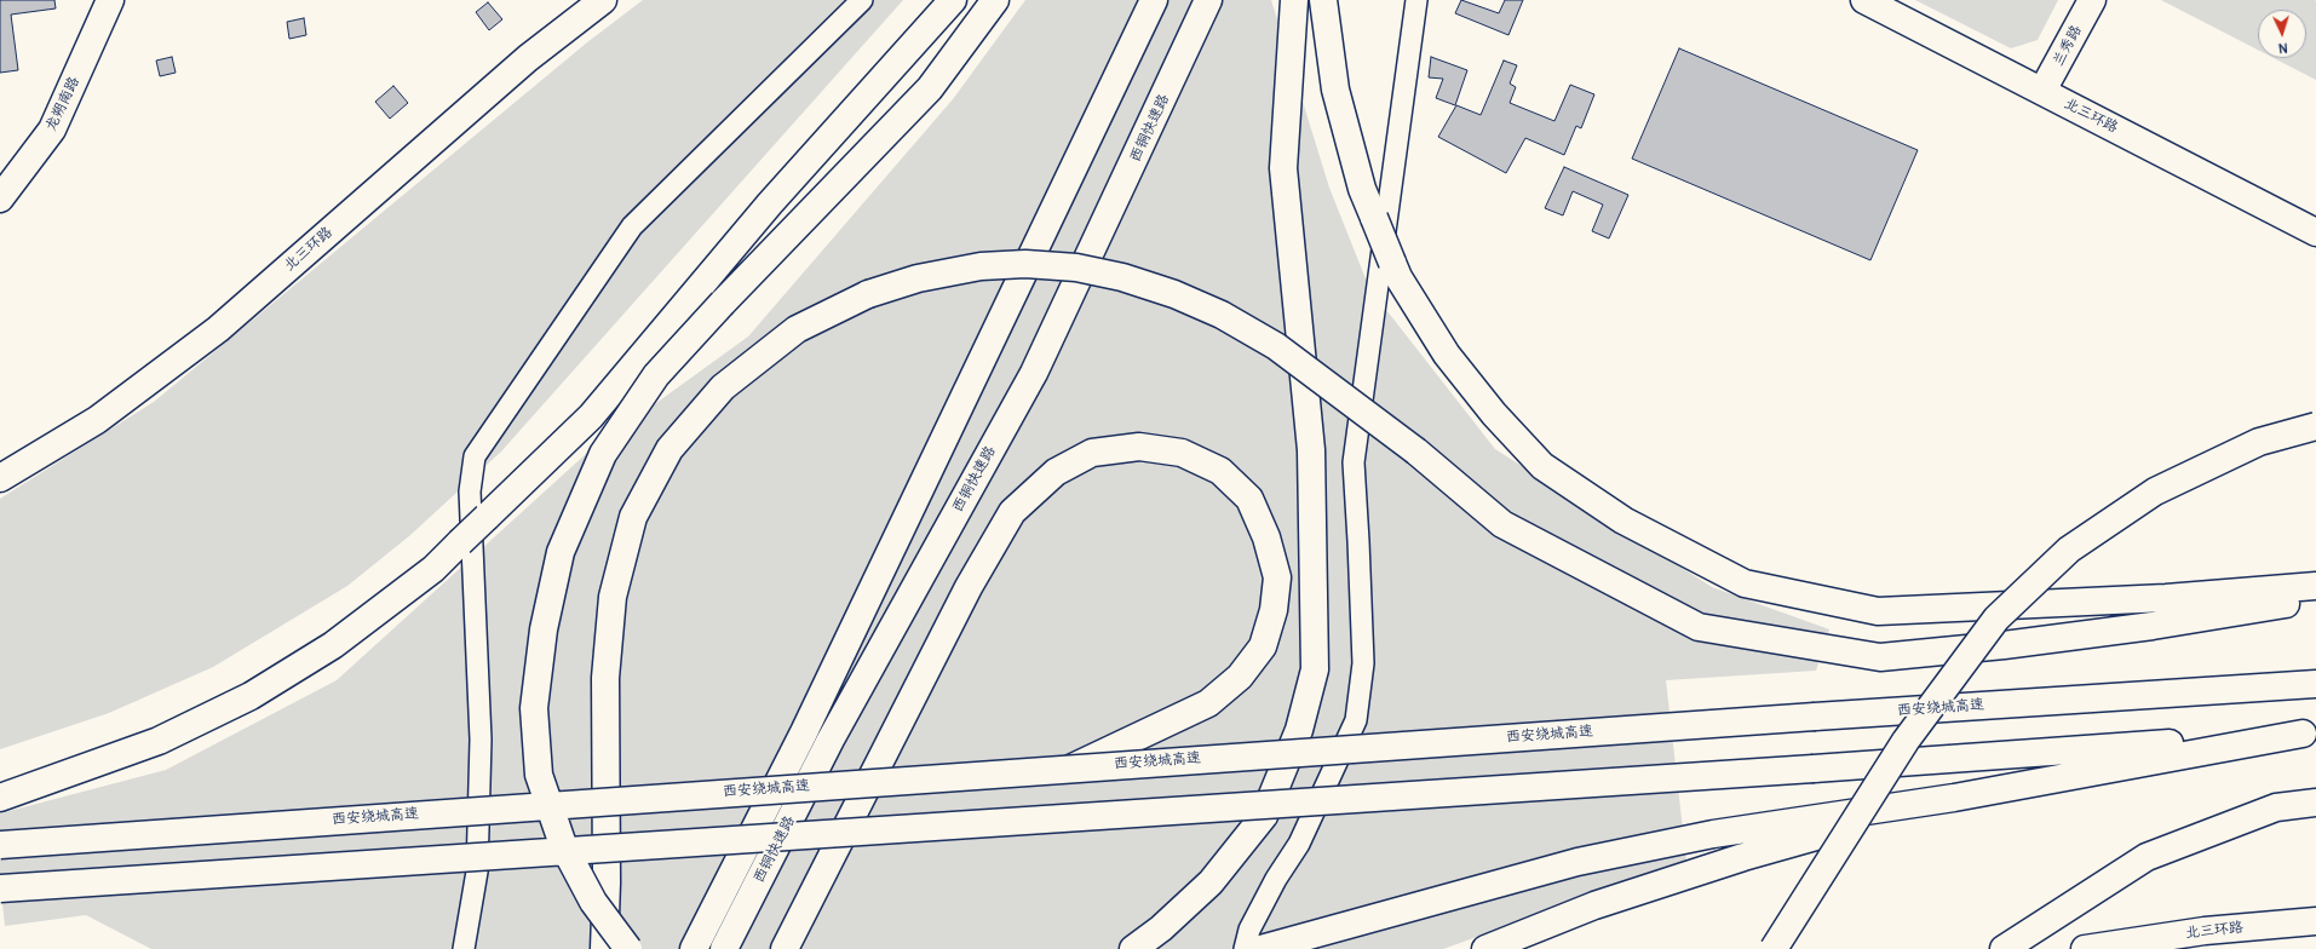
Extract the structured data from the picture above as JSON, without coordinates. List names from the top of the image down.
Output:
{
  "streets": {
    "main road": [
      "兰秀路",
      "龙朔南路",
      "北三环路",
      "西铜快速路",
      "西安绕城高速"
    ]
  },
  "crossings": [
    ["兰秀路", "北三环路"]
  ],
  "north": "bottom"
}
